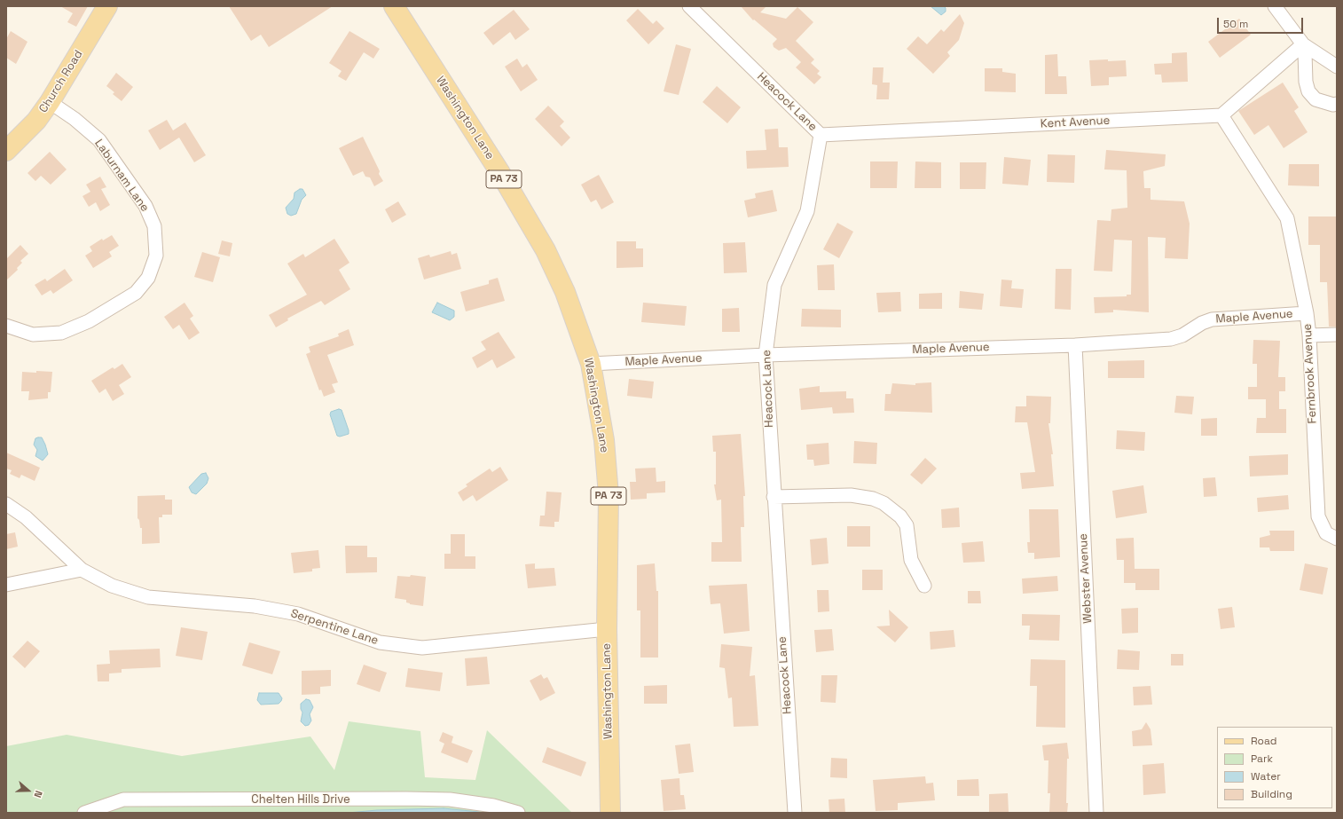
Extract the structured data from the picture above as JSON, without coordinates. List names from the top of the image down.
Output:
{
  "streets": {
    "main road": ["Church Road", "Washington Lane", "PA 73"],
    "street": [
      "Heacock Lane",
      "Kent Avenue",
      "Laburnam Lane",
      "Maple Avenue",
      "Fernbrook Avenue",
      "Webster Avenue",
      "Serpentine Lane",
      "Chelten Hills Drive"
    ]
  },
  "crossings": [
    ["Church Road", "Laburnam Lane"],
    ["Heacock Lane", "Kent Avenue"],
    ["Heacock Lane", "Maple Avenue"],
    ["Washington Lane", "Maple Avenue"],
    ["Washington Lane", "Serpentine Lane"],
    ["Kent Avenue", "Fernbrook Avenue"],
    ["Maple Avenue", "Fernbrook Avenue"],
    ["Maple Avenue", "Webster Avenue"]
  ],
  "legend": [
    "Road",
    "Park",
    "Water",
    "Building"
  ],
  "scale_bar": "50 m",
  "north": "right"
}
